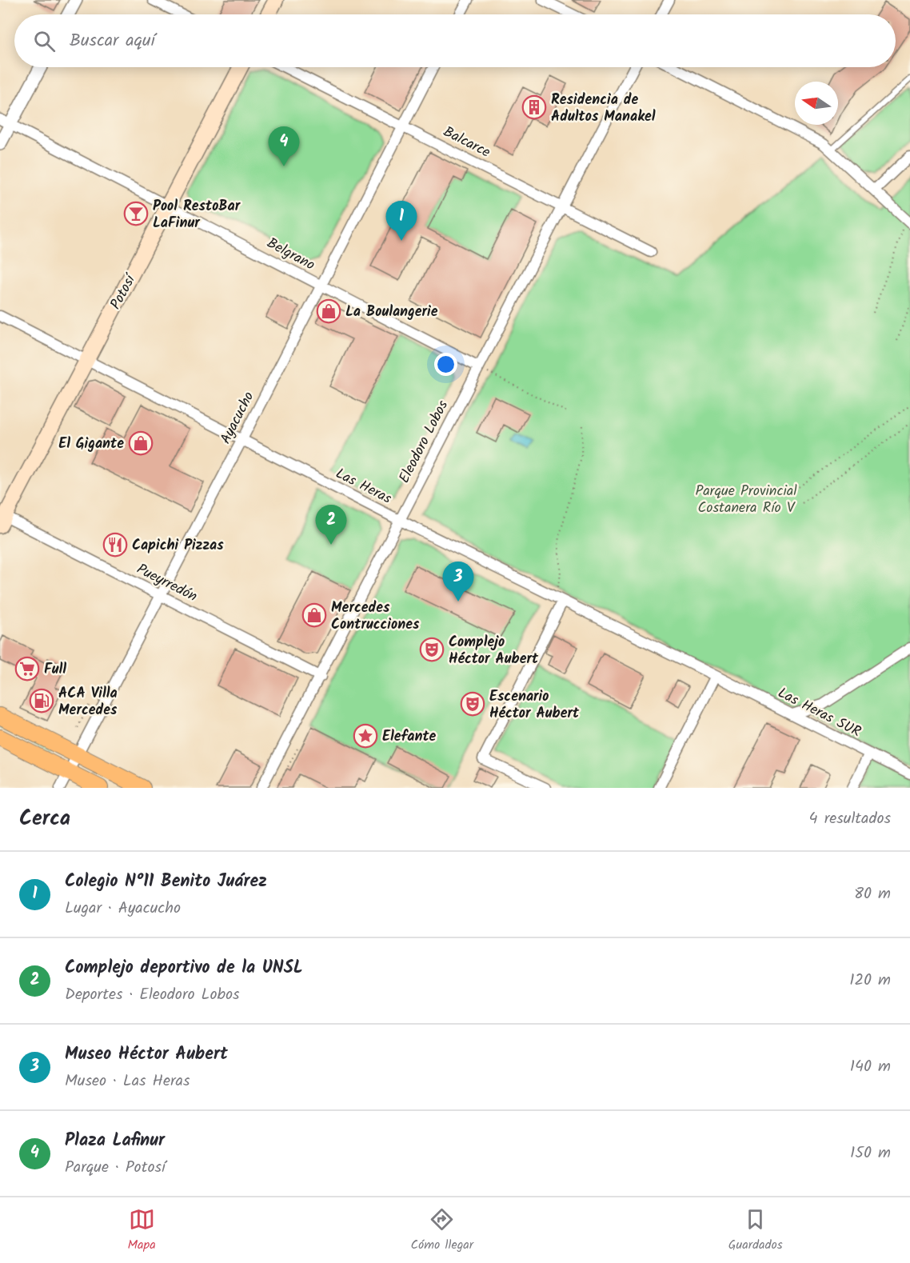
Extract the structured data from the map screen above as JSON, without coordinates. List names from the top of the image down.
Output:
{
  "streets": {
    "main road": ["Potosí"],
    "street": [
      "Balcarce",
      "Belgrano",
      "Ayacucho",
      "Eleodoro Lobos",
      "Las Heras",
      "Pueyrredón",
      "Las Heras SUR"
    ]
  },
  "crossings": [
    ["Balcarce", "Ayacucho"],
    ["Balcarce", "Eleodoro Lobos"],
    ["Belgrano", "Potosí"],
    ["Belgrano", "Ayacucho"],
    ["Belgrano", "Eleodoro Lobos"],
    ["Potosí", "Las Heras"],
    ["Potosí", "Pueyrredón"],
    ["Ayacucho", "Las Heras"],
    ["Ayacucho", "Pueyrredón"],
    ["Eleodoro Lobos", "Las Heras"],
    ["Eleodoro Lobos", "Pueyrredón"],
    ["Las Heras", "Las Heras SUR"]
  ],
  "parks": ["Parque Provincial Costanera Río V"],
  "places": {
    "building": ["Residencia de Adultos Manakel"],
    "bar": ["Pool RestoBar LaFinur"],
    "shop": ["La Boulangerie", "El Gigante", "Mercedes Contrucciones"],
    "restaurant": ["Capichi Pizzas"],
    "theatre": ["Complejo Héctor Aubert", "Escenario Héctor Aubert"],
    "supermarket": ["Full"],
    "fuel station": ["ACA Villa Mercedes"],
    "place": ["Elefante"]
  },
  "north": "left",
  "page": {
    "search": "Buscar aquí",
    "pins": [
      "4",
      "1",
      "2",
      "3"
    ],
    "heading": ["Cerca", "4 resultados"],
    "list": [
      {
        "mark": "1",
        "name": "Colegio N°11 Benito Juárez",
        "note": "Lugar · Ayacucho",
        "value": "80 m"
      },
      {
        "mark": "2",
        "name": "Complejo deportivo de la UNSL",
        "note": "Deportes · Eleodoro Lobos",
        "value": "120 m"
      },
      {
        "mark": "3",
        "name": "Museo Héctor Aubert",
        "note": "Museo · Las Heras",
        "value": "140 m"
      },
      {
        "mark": "4",
        "name": "Plaza Lafinur",
        "note": "Parque · Potosí",
        "value": "150 m"
      }
    ],
    "nav": ["Mapa", "Cómo llegar", "Guardados"]
  }
}
